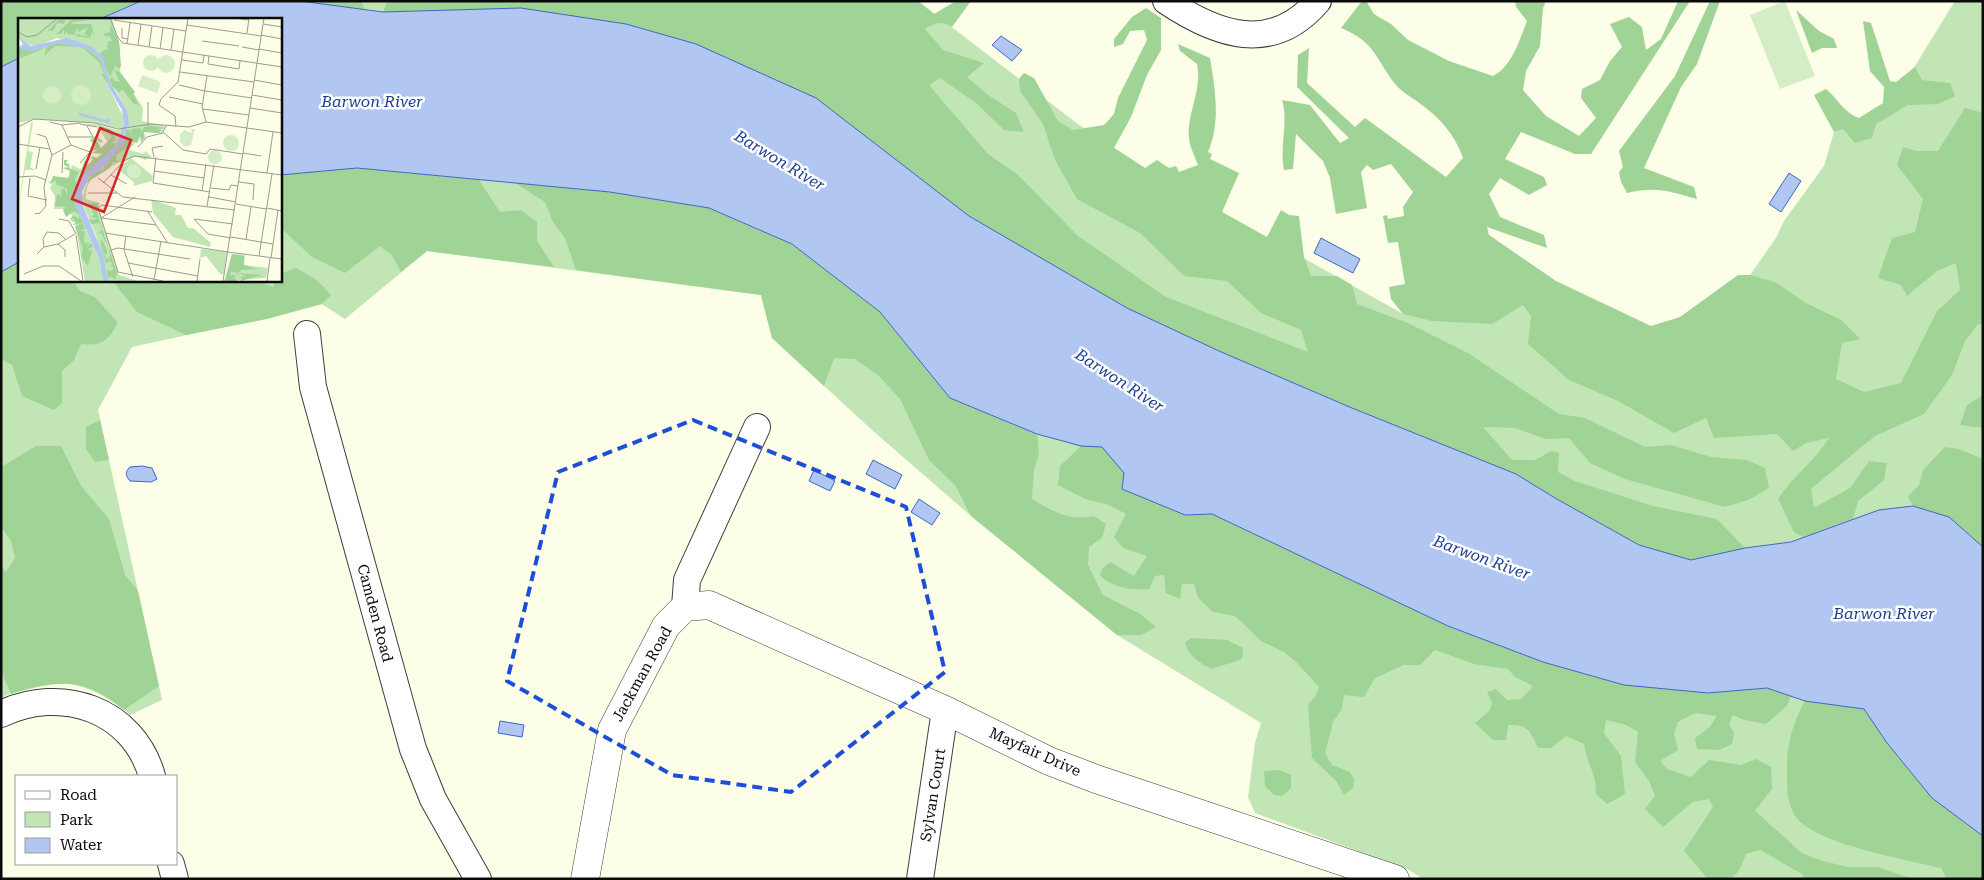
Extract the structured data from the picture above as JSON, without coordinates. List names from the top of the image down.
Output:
{
  "streets": {
    "street": [
      "Camden Road",
      "Jackman Road",
      "Mayfair Drive",
      "Sylvan Court"
    ]
  },
  "crossings": [
    ["Jackman Road", "Mayfair Drive"],
    ["Mayfair Drive", "Sylvan Court"]
  ],
  "water": ["Barwon River"],
  "legend": ["Road", "Park", "Water"]
}
